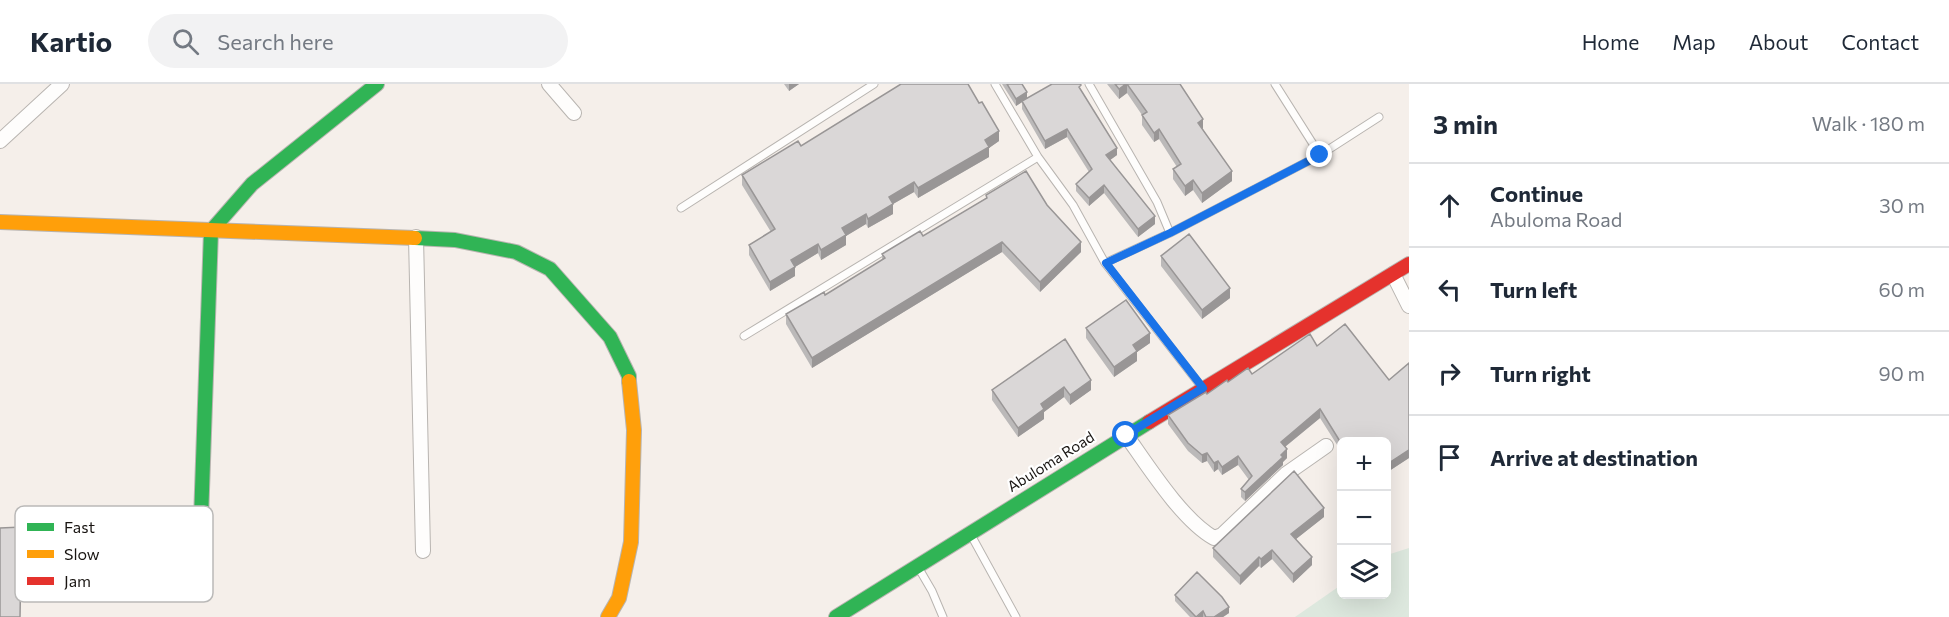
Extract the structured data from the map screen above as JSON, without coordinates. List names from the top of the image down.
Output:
{
  "streets": {
    "street": ["Abuloma Road"]
  },
  "legend": ["Fast", "Slow", "Jam"],
  "page": {
    "header": "Kartio",
    "search": "Search here",
    "nav": [
      "Home",
      "Map",
      "About",
      "Contact"
    ],
    "heading": ["3 min", "Walk · 180 m"],
    "list": [
      ["Continue", "Abuloma Road", "30 m"],
      ["Turn left", "60 m"],
      ["Turn right", "90 m"],
      "Arrive at destination"
    ],
    "map_buttons": ["+", "−"]
  }
}
